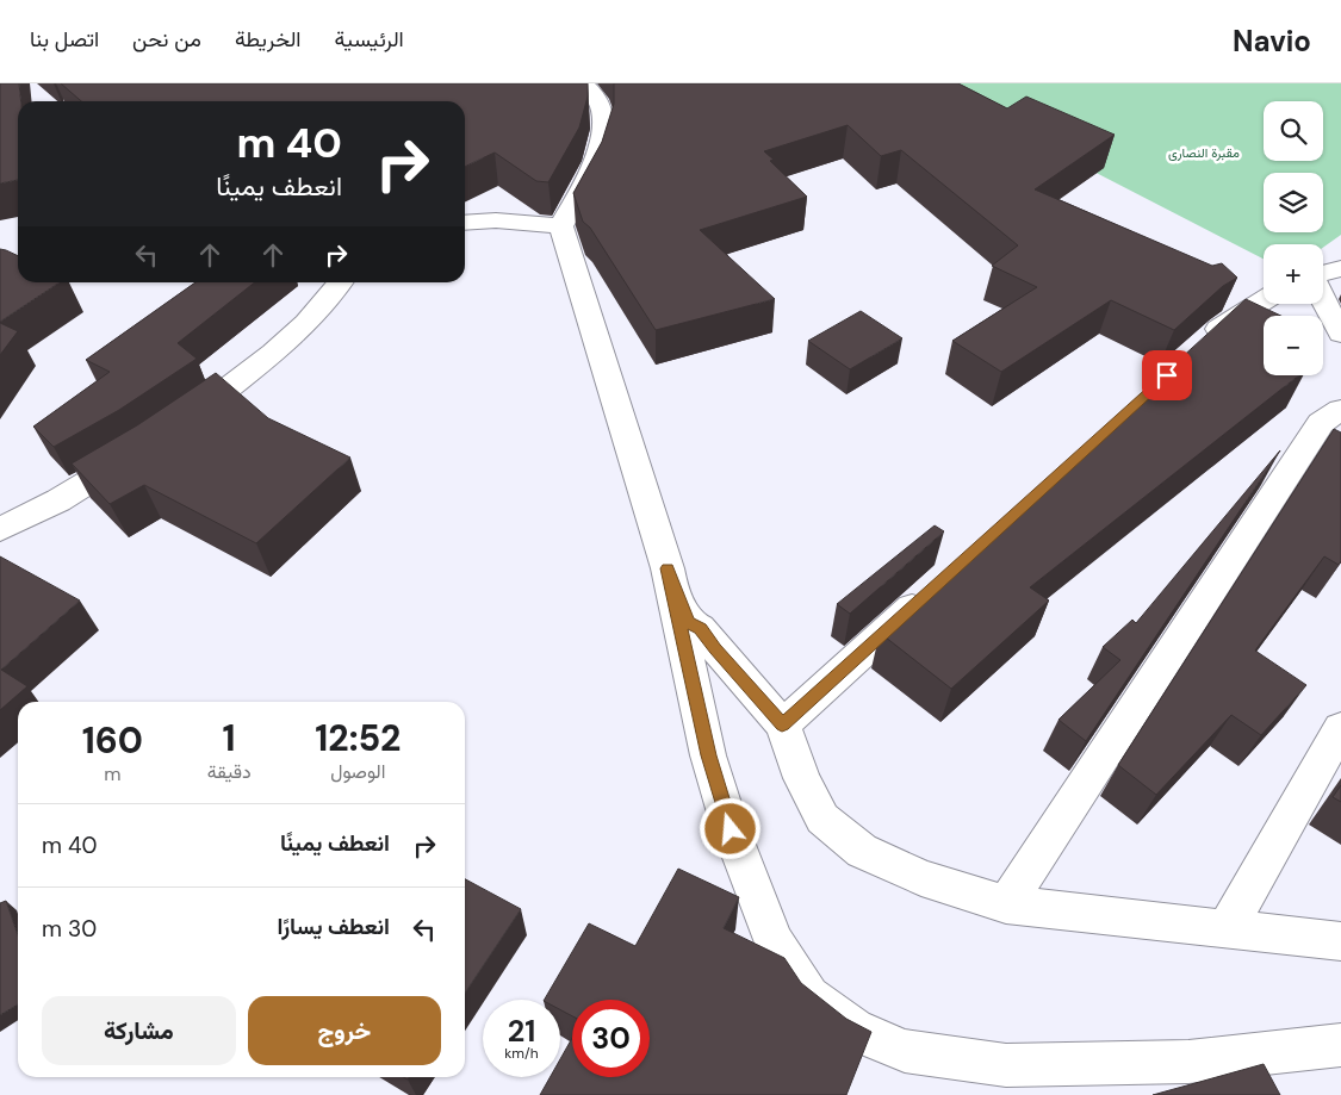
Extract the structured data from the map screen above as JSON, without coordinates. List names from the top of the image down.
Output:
{
  "parks": ["مقبرة النصارى"],
  "page": {
    "header": "Navio",
    "nav": [
      "الرئيسية",
      "الخريطة",
      "من نحن",
      "اتصل بنا"
    ],
    "map_buttons": ["+", "−"],
    "turn": ["40 m", "انعطف يمينًا"],
    "eta": [
      "12:52",
      "الوصول",
      "1",
      "دقيقة",
      "160",
      "m"
    ],
    "list": [
      {
        "name": "انعطف يمينًا",
        "value": "40 m"
      },
      {
        "name": "انعطف يسارًا",
        "value": "30 m"
      }
    ],
    "buttons": ["خروج", "مشاركة"],
    "speed": "21 km/h",
    "limit": "30"
  }
}
